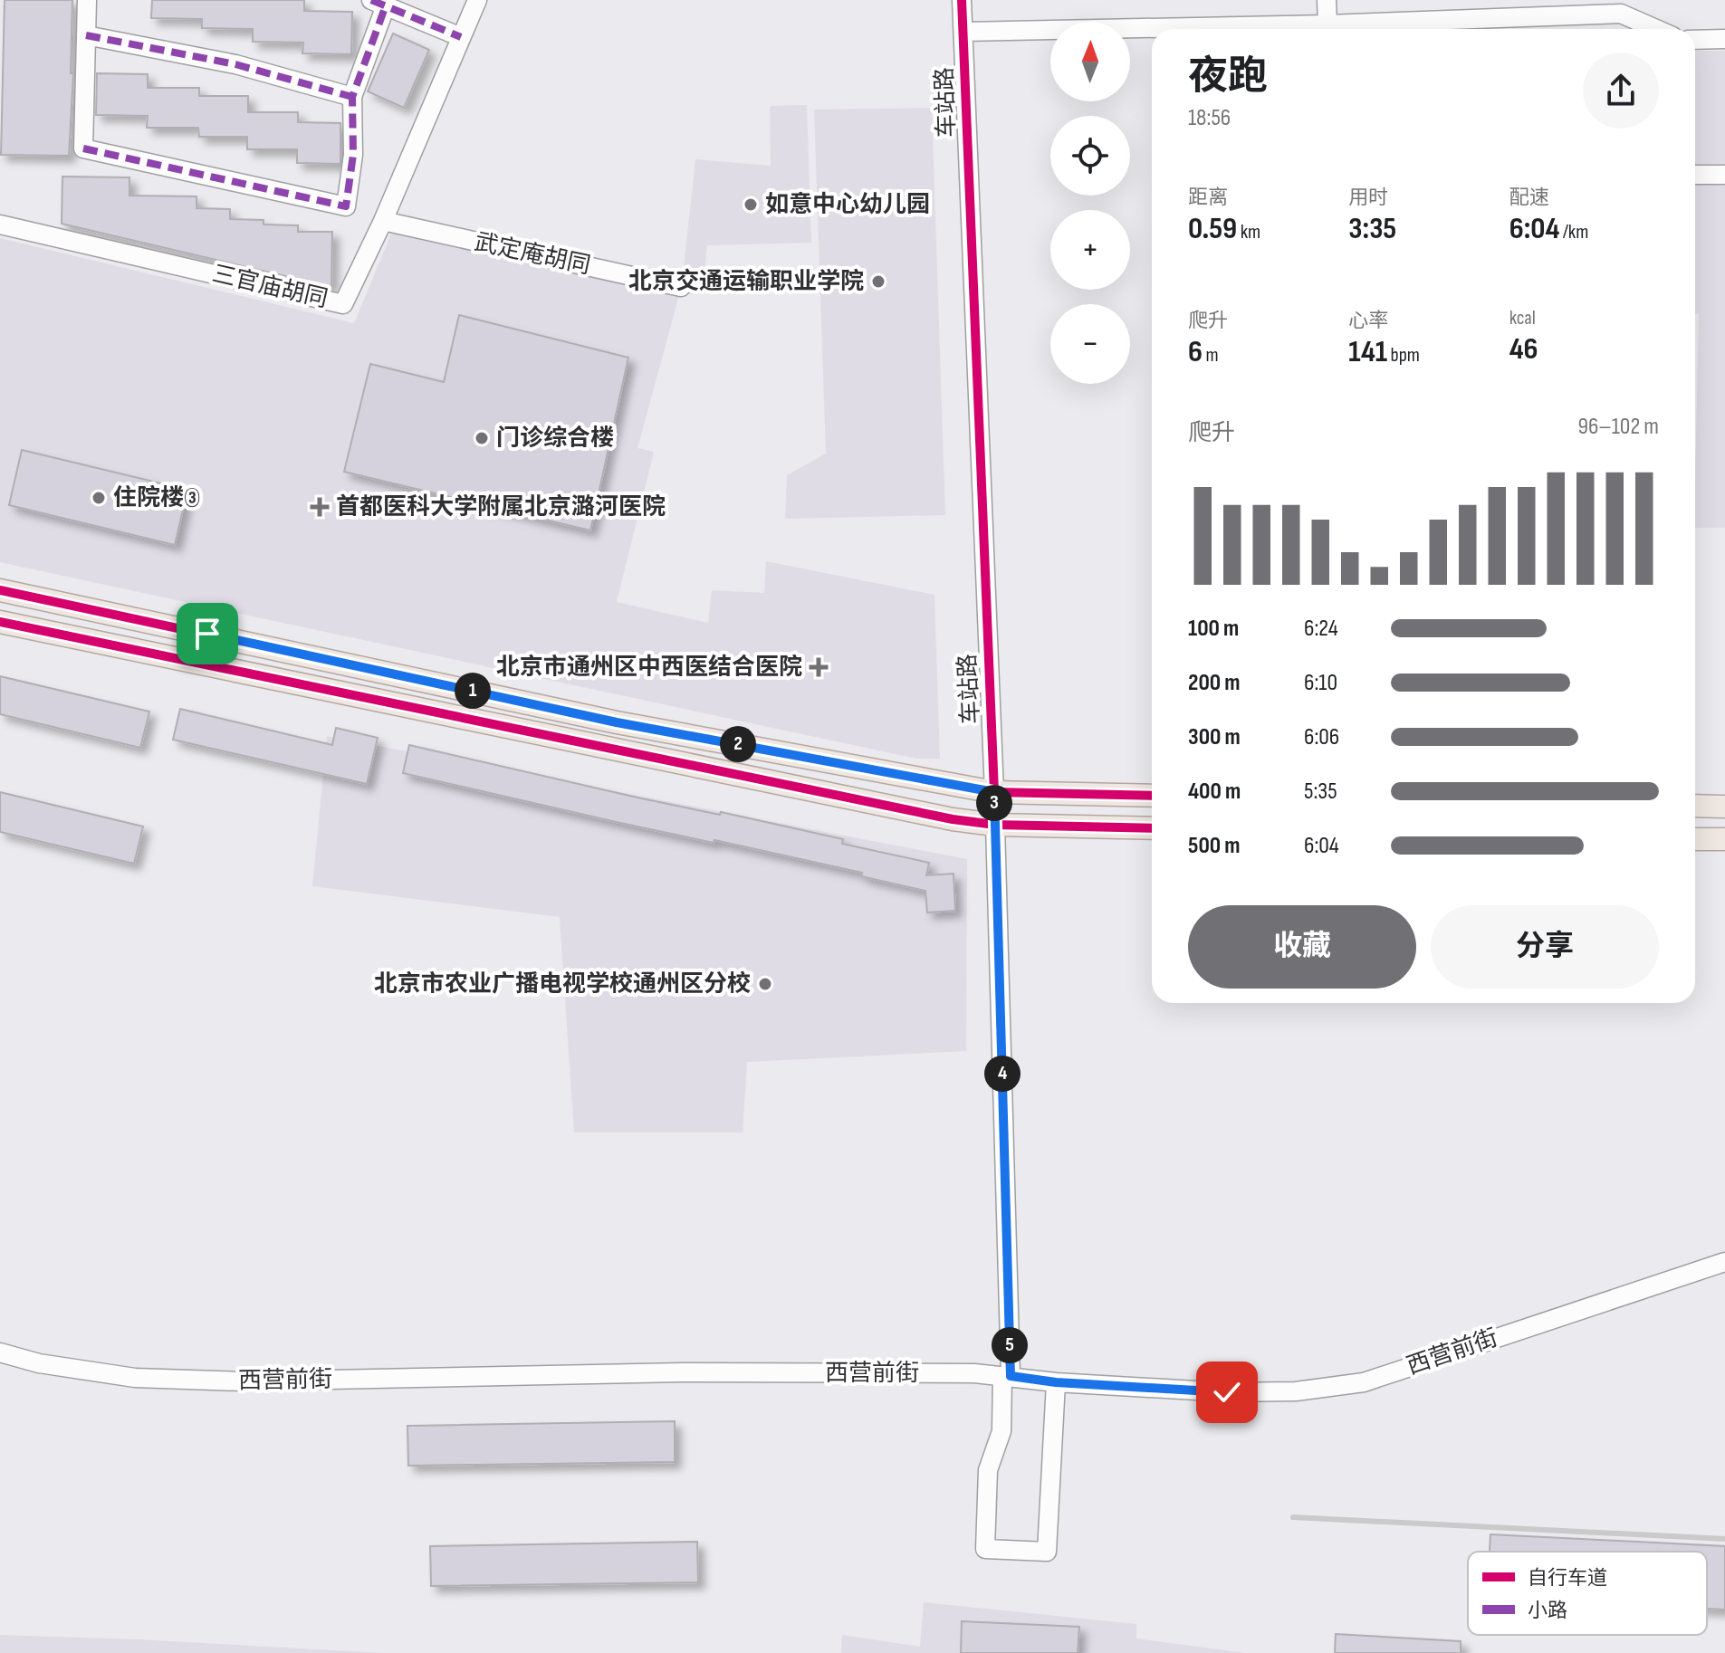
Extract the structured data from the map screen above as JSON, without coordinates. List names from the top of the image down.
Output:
{
  "streets": {
    "street": [
      "车站路",
      "武定庵胡同",
      "三官庙胡同",
      "西营前街"
    ]
  },
  "crossings": [
    ["车站路", "西营前街"],
    ["武定庵胡同", "三官庙胡同"]
  ],
  "places": {
    "other": [
      "如意中心幼儿园",
      "北京交通运输职业学院",
      "门诊综合楼",
      "住院楼③",
      "北京市农业广播电视学校通州区分校"
    ],
    "health": ["首都医科大学附属北京潞河医院", "北京市通州区中西医结合医院"]
  },
  "legend": ["自行车道", "小路"],
  "north": "top",
  "page": {
    "map_buttons": ["+", "−"],
    "heading": ["夜跑", "18:56"],
    "stats": [
      ["距离", "0.59 km"],
      ["用时", "3:35"],
      ["配速", "6:04 /km"],
      ["爬升", "6 m"],
      ["心率", "141 bpm"],
      ["kcal", "46"]
    ],
    "chart": ["爬升", "96–102 m"],
    "list": [
      {
        "name": "100 m",
        "note": "6:24"
      },
      {
        "name": "200 m",
        "note": "6:10"
      },
      {
        "name": "300 m",
        "note": "6:06"
      },
      {
        "name": "400 m",
        "note": "5:35"
      },
      {
        "name": "500 m",
        "note": "6:04"
      }
    ],
    "pins": [
      "1",
      "2",
      "3",
      "4",
      "5"
    ],
    "buttons": ["收藏", "分享"]
  }
}
